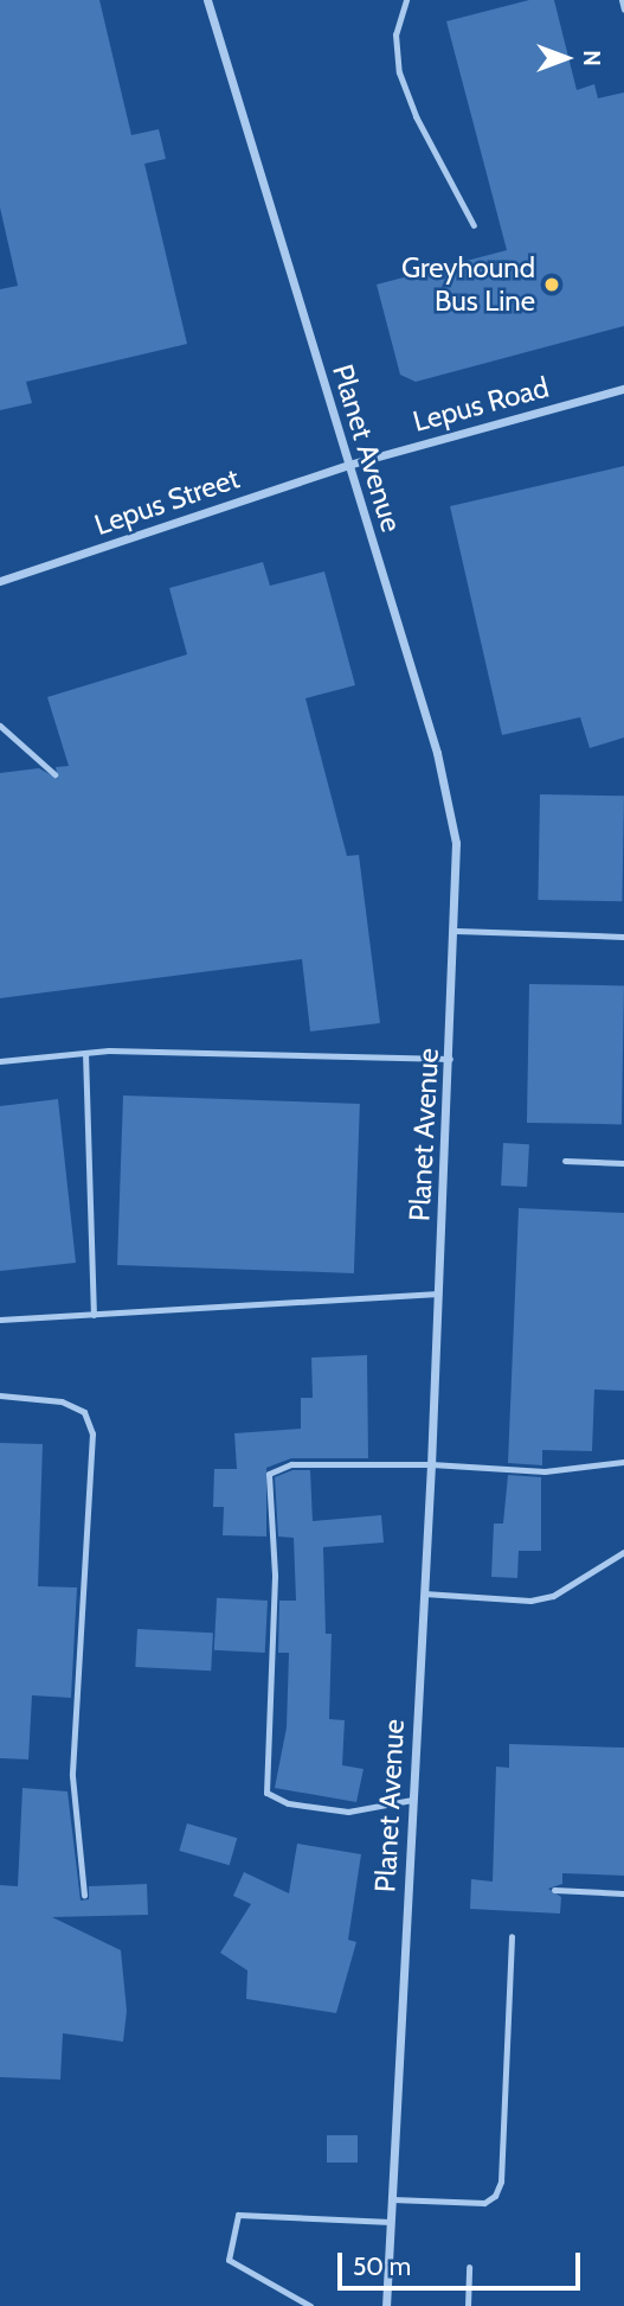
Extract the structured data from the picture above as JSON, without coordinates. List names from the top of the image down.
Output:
{
  "streets": {
    "street": ["Lepus Road", "Planet Avenue", "Lepus Street"]
  },
  "crossings": [
    ["Lepus Road", "Planet Avenue"],
    ["Lepus Road", "Lepus Street"],
    ["Planet Avenue", "Lepus Street"]
  ],
  "places": ["Greyhound Bus Line"],
  "scale_bar": "50 m",
  "north": "right"
}
